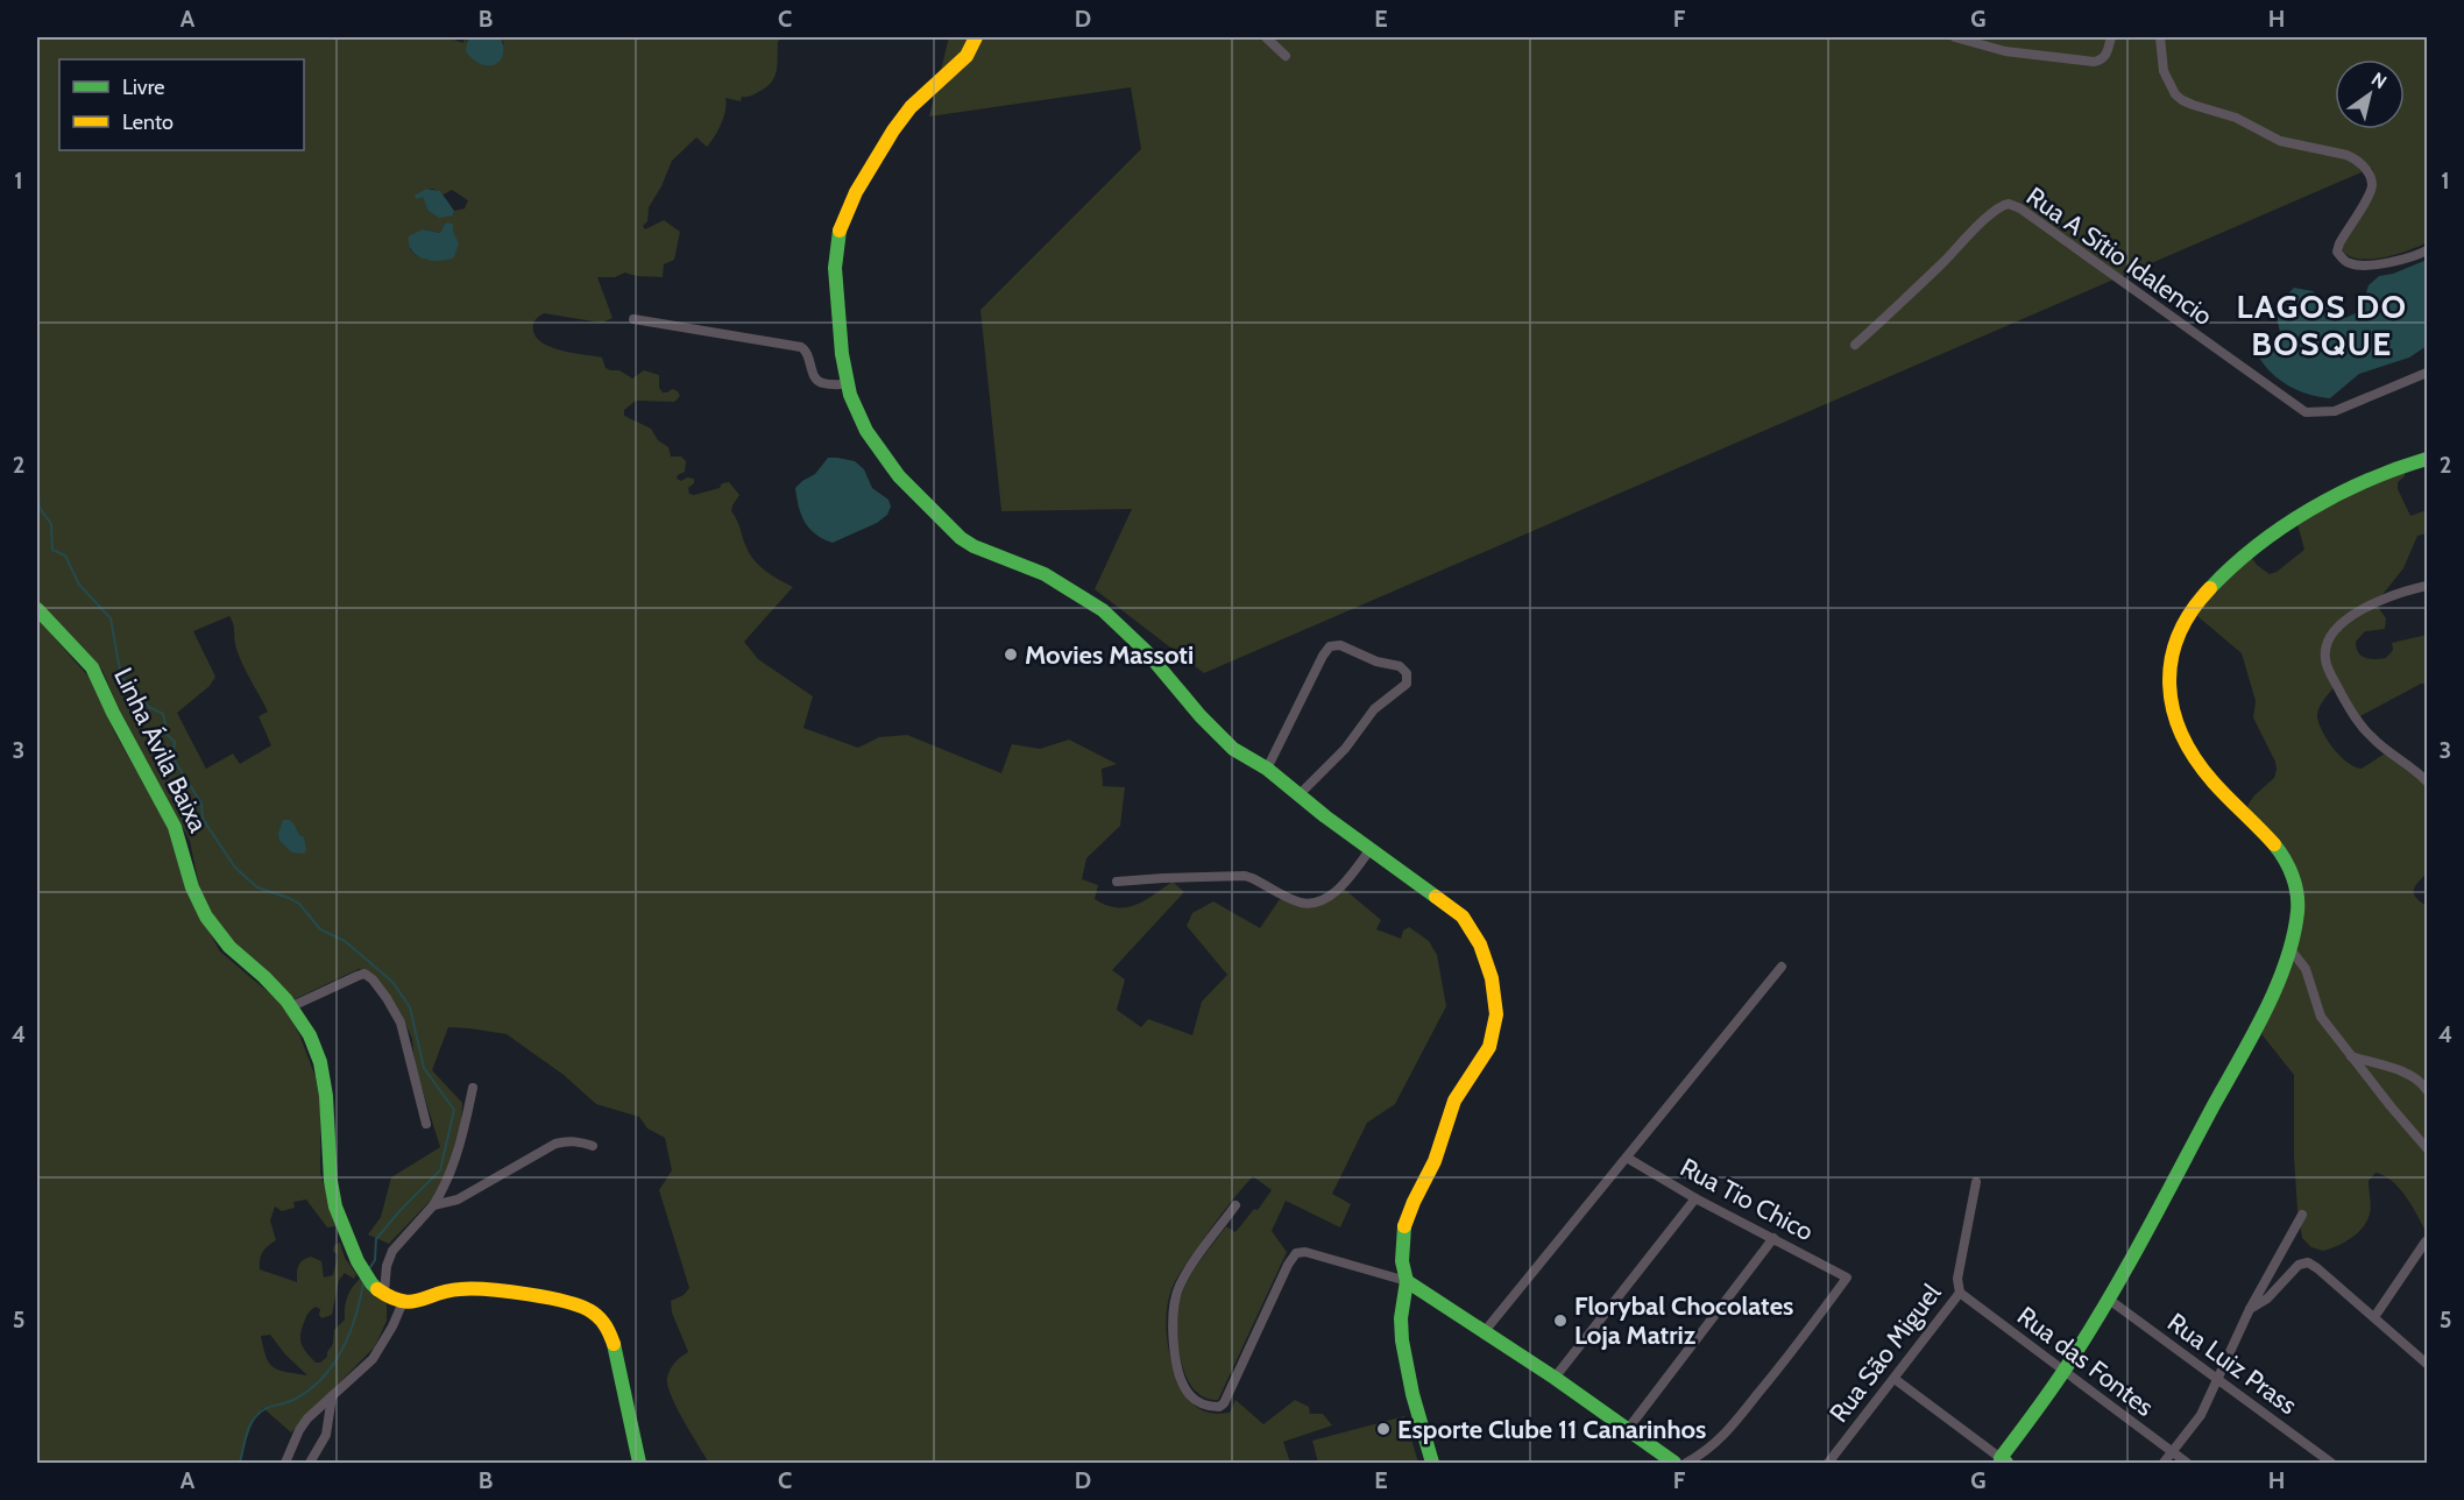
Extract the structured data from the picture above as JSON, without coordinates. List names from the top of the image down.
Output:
{
  "streets": {
    "street": [
      "Rua A Sítio Idalencio",
      "Linha Ávila Baixa",
      "Rua Tio Chico",
      "Rua São Miguel",
      "Rua das Fontes",
      "Rua Luiz Prass"
    ]
  },
  "crossings": [
    ["Rua São Miguel", "Rua das Fontes"]
  ],
  "districts": ["LAGOS DO BOSQUE"],
  "places": ["Movies Massoti", "Florybal Chocolates Loja Matriz", "Esporte Clube 11 Canarinhos"],
  "legend": ["Livre", "Lento"],
  "north": "top right",
  "grid": {
    "columns": [
      "A",
      "B",
      "C",
      "D",
      "E",
      "F",
      "G",
      "H"
    ],
    "rows": [
      "1",
      "2",
      "3",
      "4",
      "5"
    ]
  }
}
